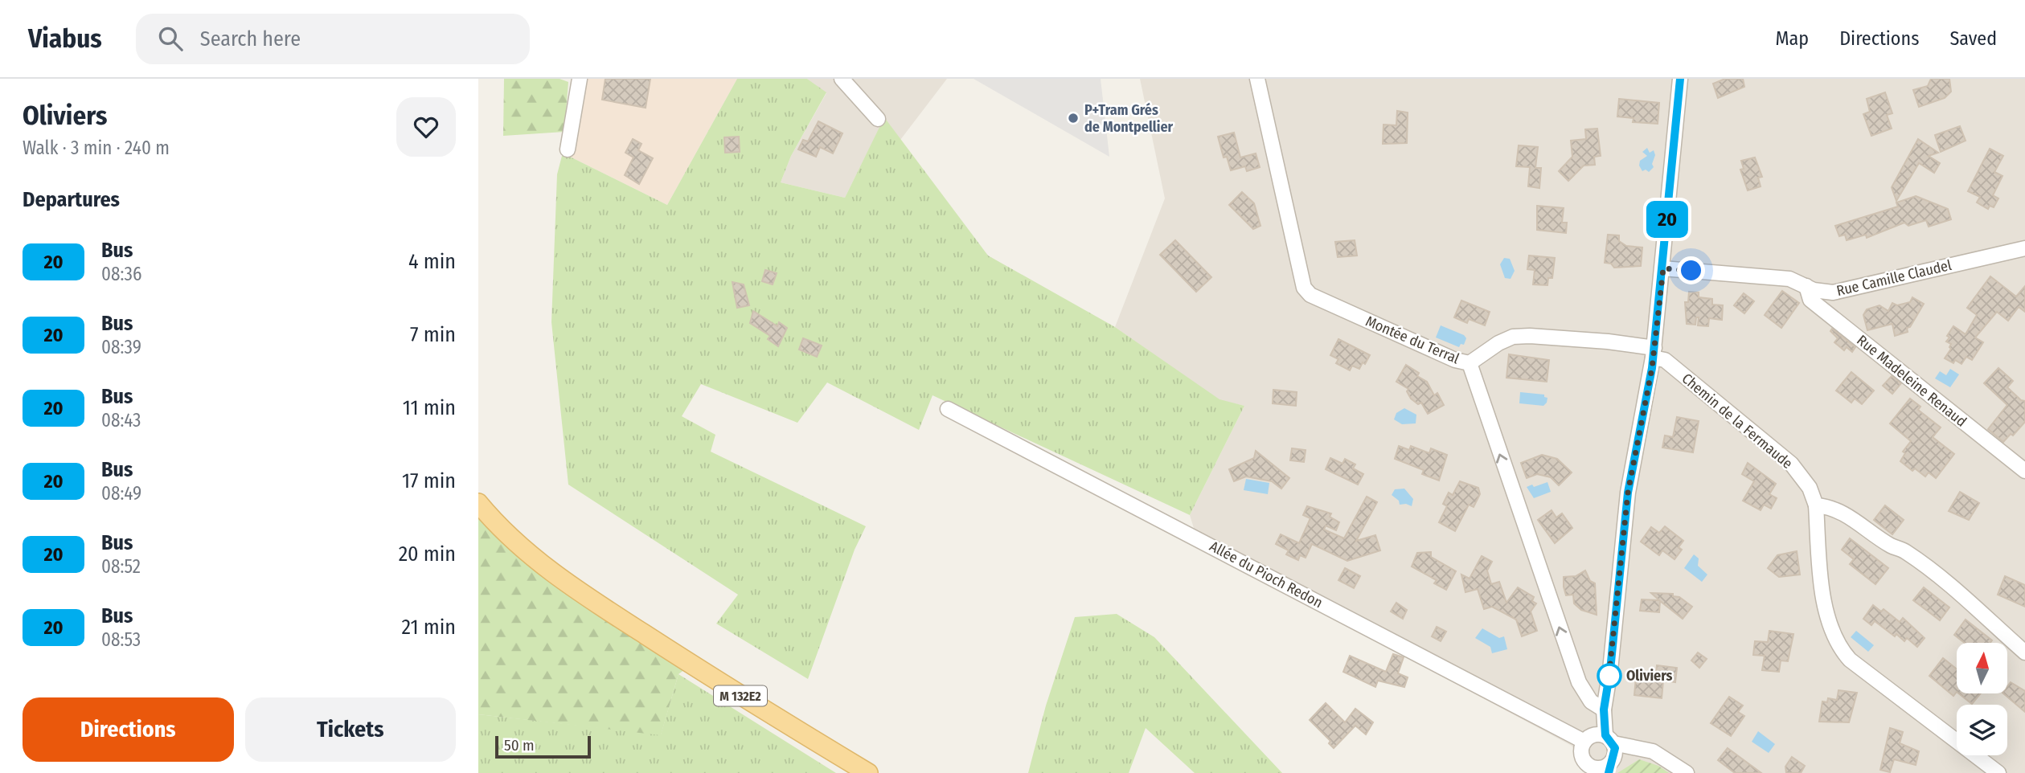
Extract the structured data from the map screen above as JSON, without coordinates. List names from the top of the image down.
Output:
{
  "streets": {
    "main road": ["M 132E2"],
    "street": [
      "Rue Camille Claudel",
      "Montée du Terral",
      "Rue Madeleine Renaud",
      "Chemin de la Fermaude",
      "Allée du Pioch Redon"
    ]
  },
  "crossings": [
    ["Rue Camille Claudel", "Rue Madeleine Renaud"],
    ["Montée du Terral", "Chemin de la Fermaude"]
  ],
  "one_way": ["Montée du Terral"],
  "places": ["P+Tram Grés de Montpellier", "Oliviers"],
  "lines": ["bus line 20"],
  "scale_bar": "50 m",
  "north": "top",
  "page": {
    "header": "Viabus",
    "search": "Search here",
    "nav": ["Map", "Directions", "Saved"],
    "heading": [
      ["Oliviers", "Walk · 3 min · 240 m"],
      "Departures"
    ],
    "on_map": "20",
    "list": [
      {
        "mark": "20",
        "name": "Bus",
        "note": "08:36",
        "value": "4 min"
      },
      {
        "mark": "20",
        "name": "Bus",
        "note": "08:39",
        "value": "7 min"
      },
      {
        "mark": "20",
        "name": "Bus",
        "note": "08:43",
        "value": "11 min"
      },
      {
        "mark": "20",
        "name": "Bus",
        "note": "08:49",
        "value": "17 min"
      },
      {
        "mark": "20",
        "name": "Bus",
        "note": "08:52",
        "value": "20 min"
      },
      {
        "mark": "20",
        "name": "Bus",
        "note": "08:53",
        "value": "21 min"
      }
    ],
    "buttons": ["Directions", "Tickets"],
    "scale": "50 m"
  }
}
